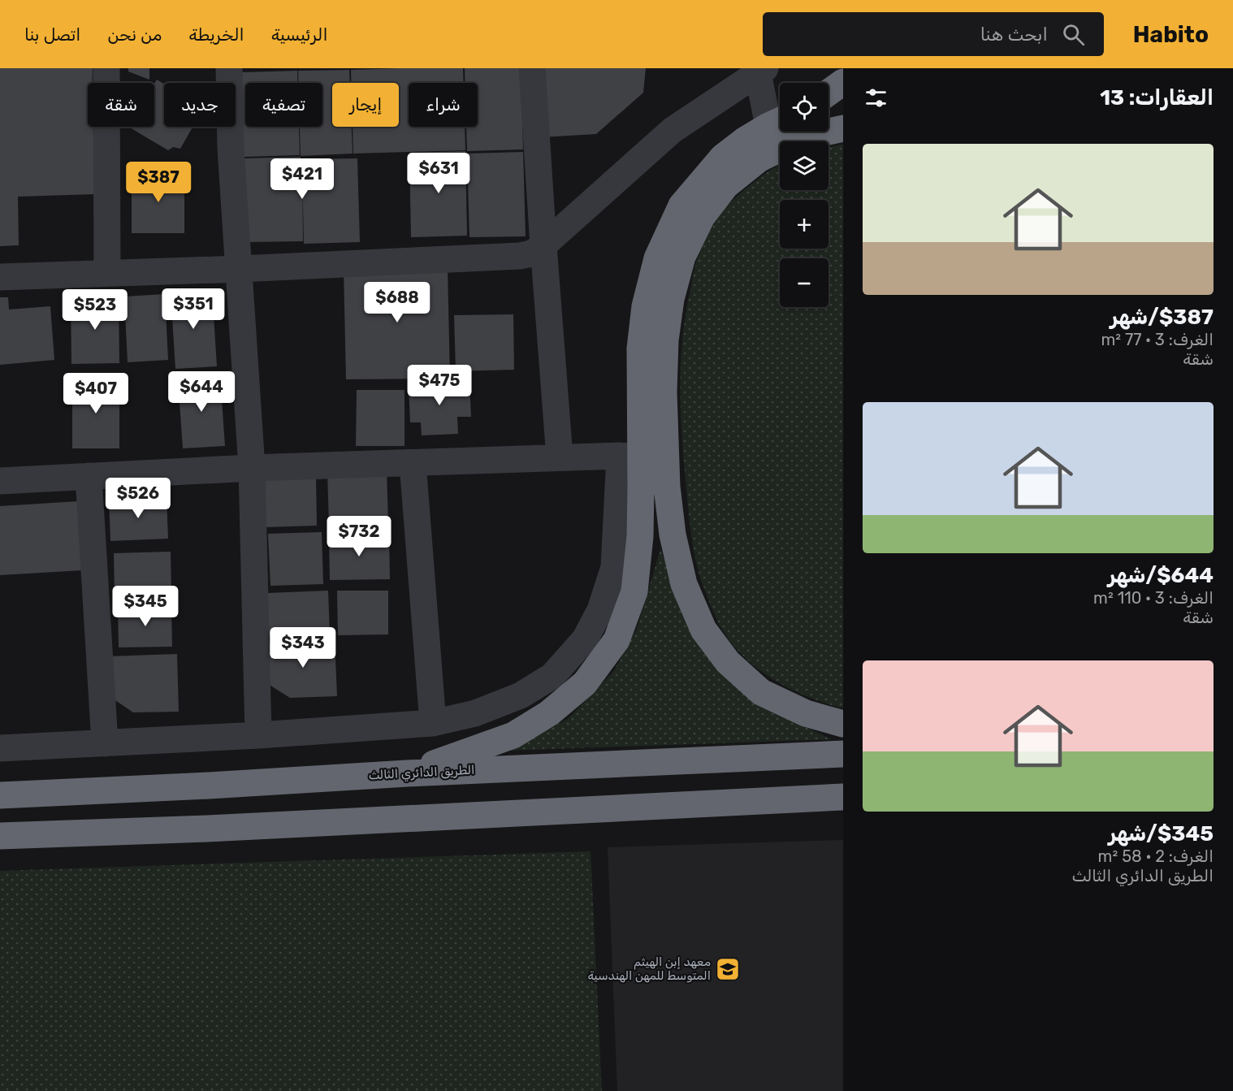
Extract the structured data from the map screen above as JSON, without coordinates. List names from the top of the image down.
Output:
{
  "streets": {
    "highway": ["الطريق الدائري الثالث"]
  },
  "places": {
    "school or university": ["معهد إبن الهيثم المتوسط للمهن الهندسية"]
  },
  "page": {
    "header": "Habito",
    "search": "ابحث هنا",
    "nav": [
      "الرئيسية",
      "الخريطة",
      "من نحن",
      "اتصل بنا"
    ],
    "heading": "العقارات: 13",
    "map_buttons": ["+", "−"],
    "chip": [
      "شراء",
      "إيجار",
      "تصفية",
      "جديد",
      "شقة"
    ],
    "list": [
      {
        "name": "$387/شهر",
        "note": "الغرف: 3 · 77 m² · شقة"
      },
      {
        "name": "$644/شهر",
        "note": "الغرف: 3 · 110 m² · شقة"
      },
      {
        "name": "$345/شهر",
        "note": "الغرف: 2 · 58 m² · الطريق الدائري الثالث"
      }
    ],
    "price": [
      "$631",
      "$421",
      "$387",
      "$688",
      "$351",
      "$523",
      "$475",
      "$644",
      "$407",
      "$526",
      "$732",
      "$345",
      "$343"
    ]
  }
}
